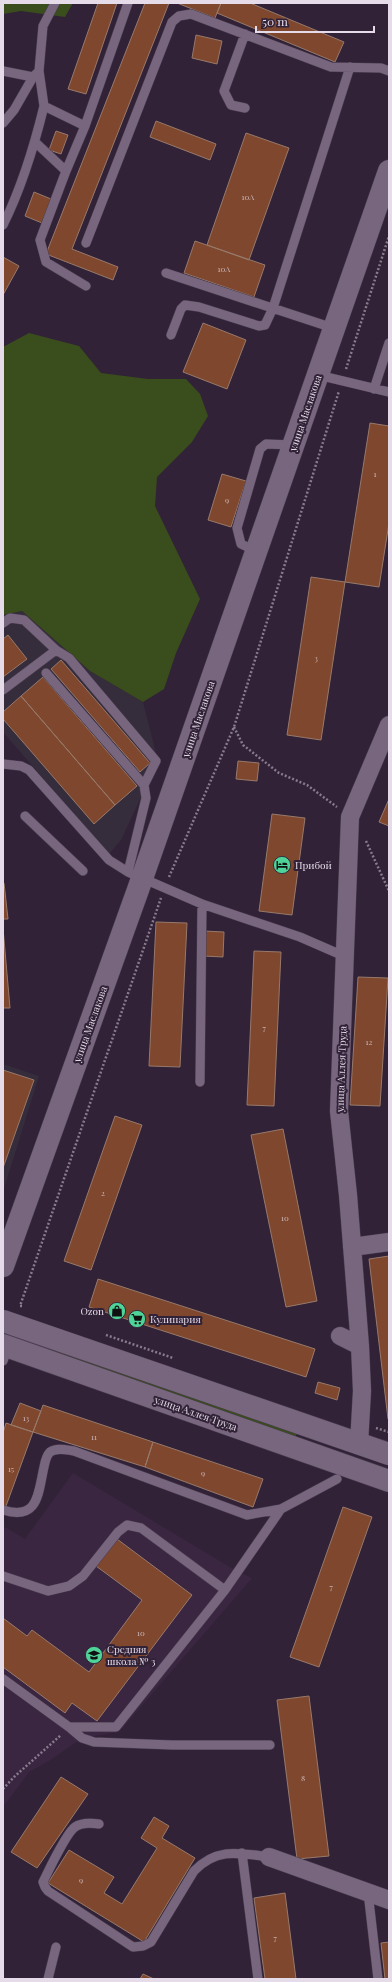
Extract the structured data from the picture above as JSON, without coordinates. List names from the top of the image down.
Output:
{
  "streets": {
    "street": ["улица Маслакова", "улица Аллея Труда"]
  },
  "places": {
    "hotel": ["Прибой"],
    "shop": ["Ozon"],
    "supermarket": ["Кулинария"],
    "school or university": ["Средняя школа № 3"]
  },
  "house_numbers": [
    "10А",
    "10А",
    "1",
    "9",
    "3",
    "7",
    "12",
    "2",
    "10",
    "13",
    "11",
    "15",
    "9",
    "7",
    "10",
    "8",
    "9",
    "7"
  ],
  "scale_bar": "50 m"
}
